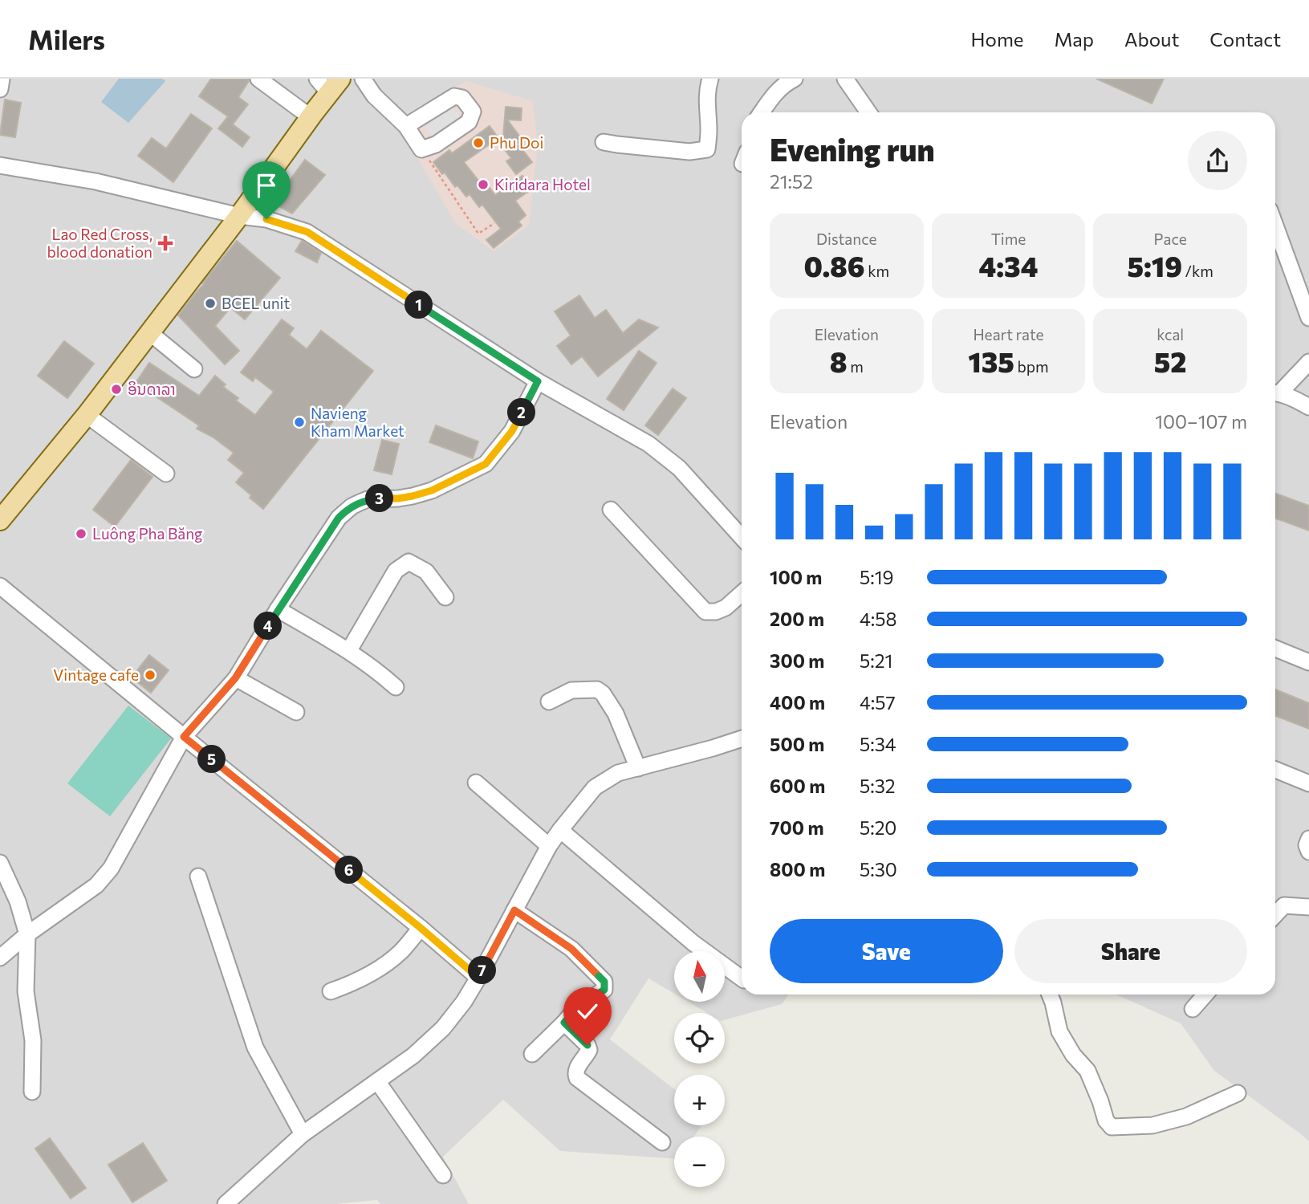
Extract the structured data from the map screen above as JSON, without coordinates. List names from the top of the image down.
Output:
{
  "places": {
    "other": [
      "Phu Doi",
      "Kiridara Hotel",
      "BCEL unit",
      "ອິນດາລາ",
      "Navieng Kham Market",
      "Luông Pha Băng",
      "Vintage cafe"
    ],
    "health": ["Lao Red Cross, blood donation"]
  },
  "north": "top",
  "page": {
    "header": "Milers",
    "nav": [
      "Home",
      "Map",
      "About",
      "Contact"
    ],
    "heading": ["Evening run", "21:52"],
    "stats": [
      ["Distance", "0.86 km"],
      ["Time", "4:34"],
      ["Pace", "5:19 /km"],
      ["Elevation", "8 m"],
      ["Heart rate", "135 bpm"],
      ["kcal", "52"]
    ],
    "pins": [
      "1",
      "2",
      "3",
      "4",
      "5",
      "6",
      "7"
    ],
    "chart": ["Elevation", "100–107 m"],
    "list": [
      {
        "name": "100 m",
        "note": "5:19"
      },
      {
        "name": "200 m",
        "note": "4:58"
      },
      {
        "name": "300 m",
        "note": "5:21"
      },
      {
        "name": "400 m",
        "note": "4:57"
      },
      {
        "name": "500 m",
        "note": "5:34"
      },
      {
        "name": "600 m",
        "note": "5:32"
      },
      {
        "name": "700 m",
        "note": "5:20"
      },
      {
        "name": "800 m",
        "note": "5:30"
      }
    ],
    "buttons": ["Save", "Share"],
    "map_buttons": ["+", "−"]
  }
}
